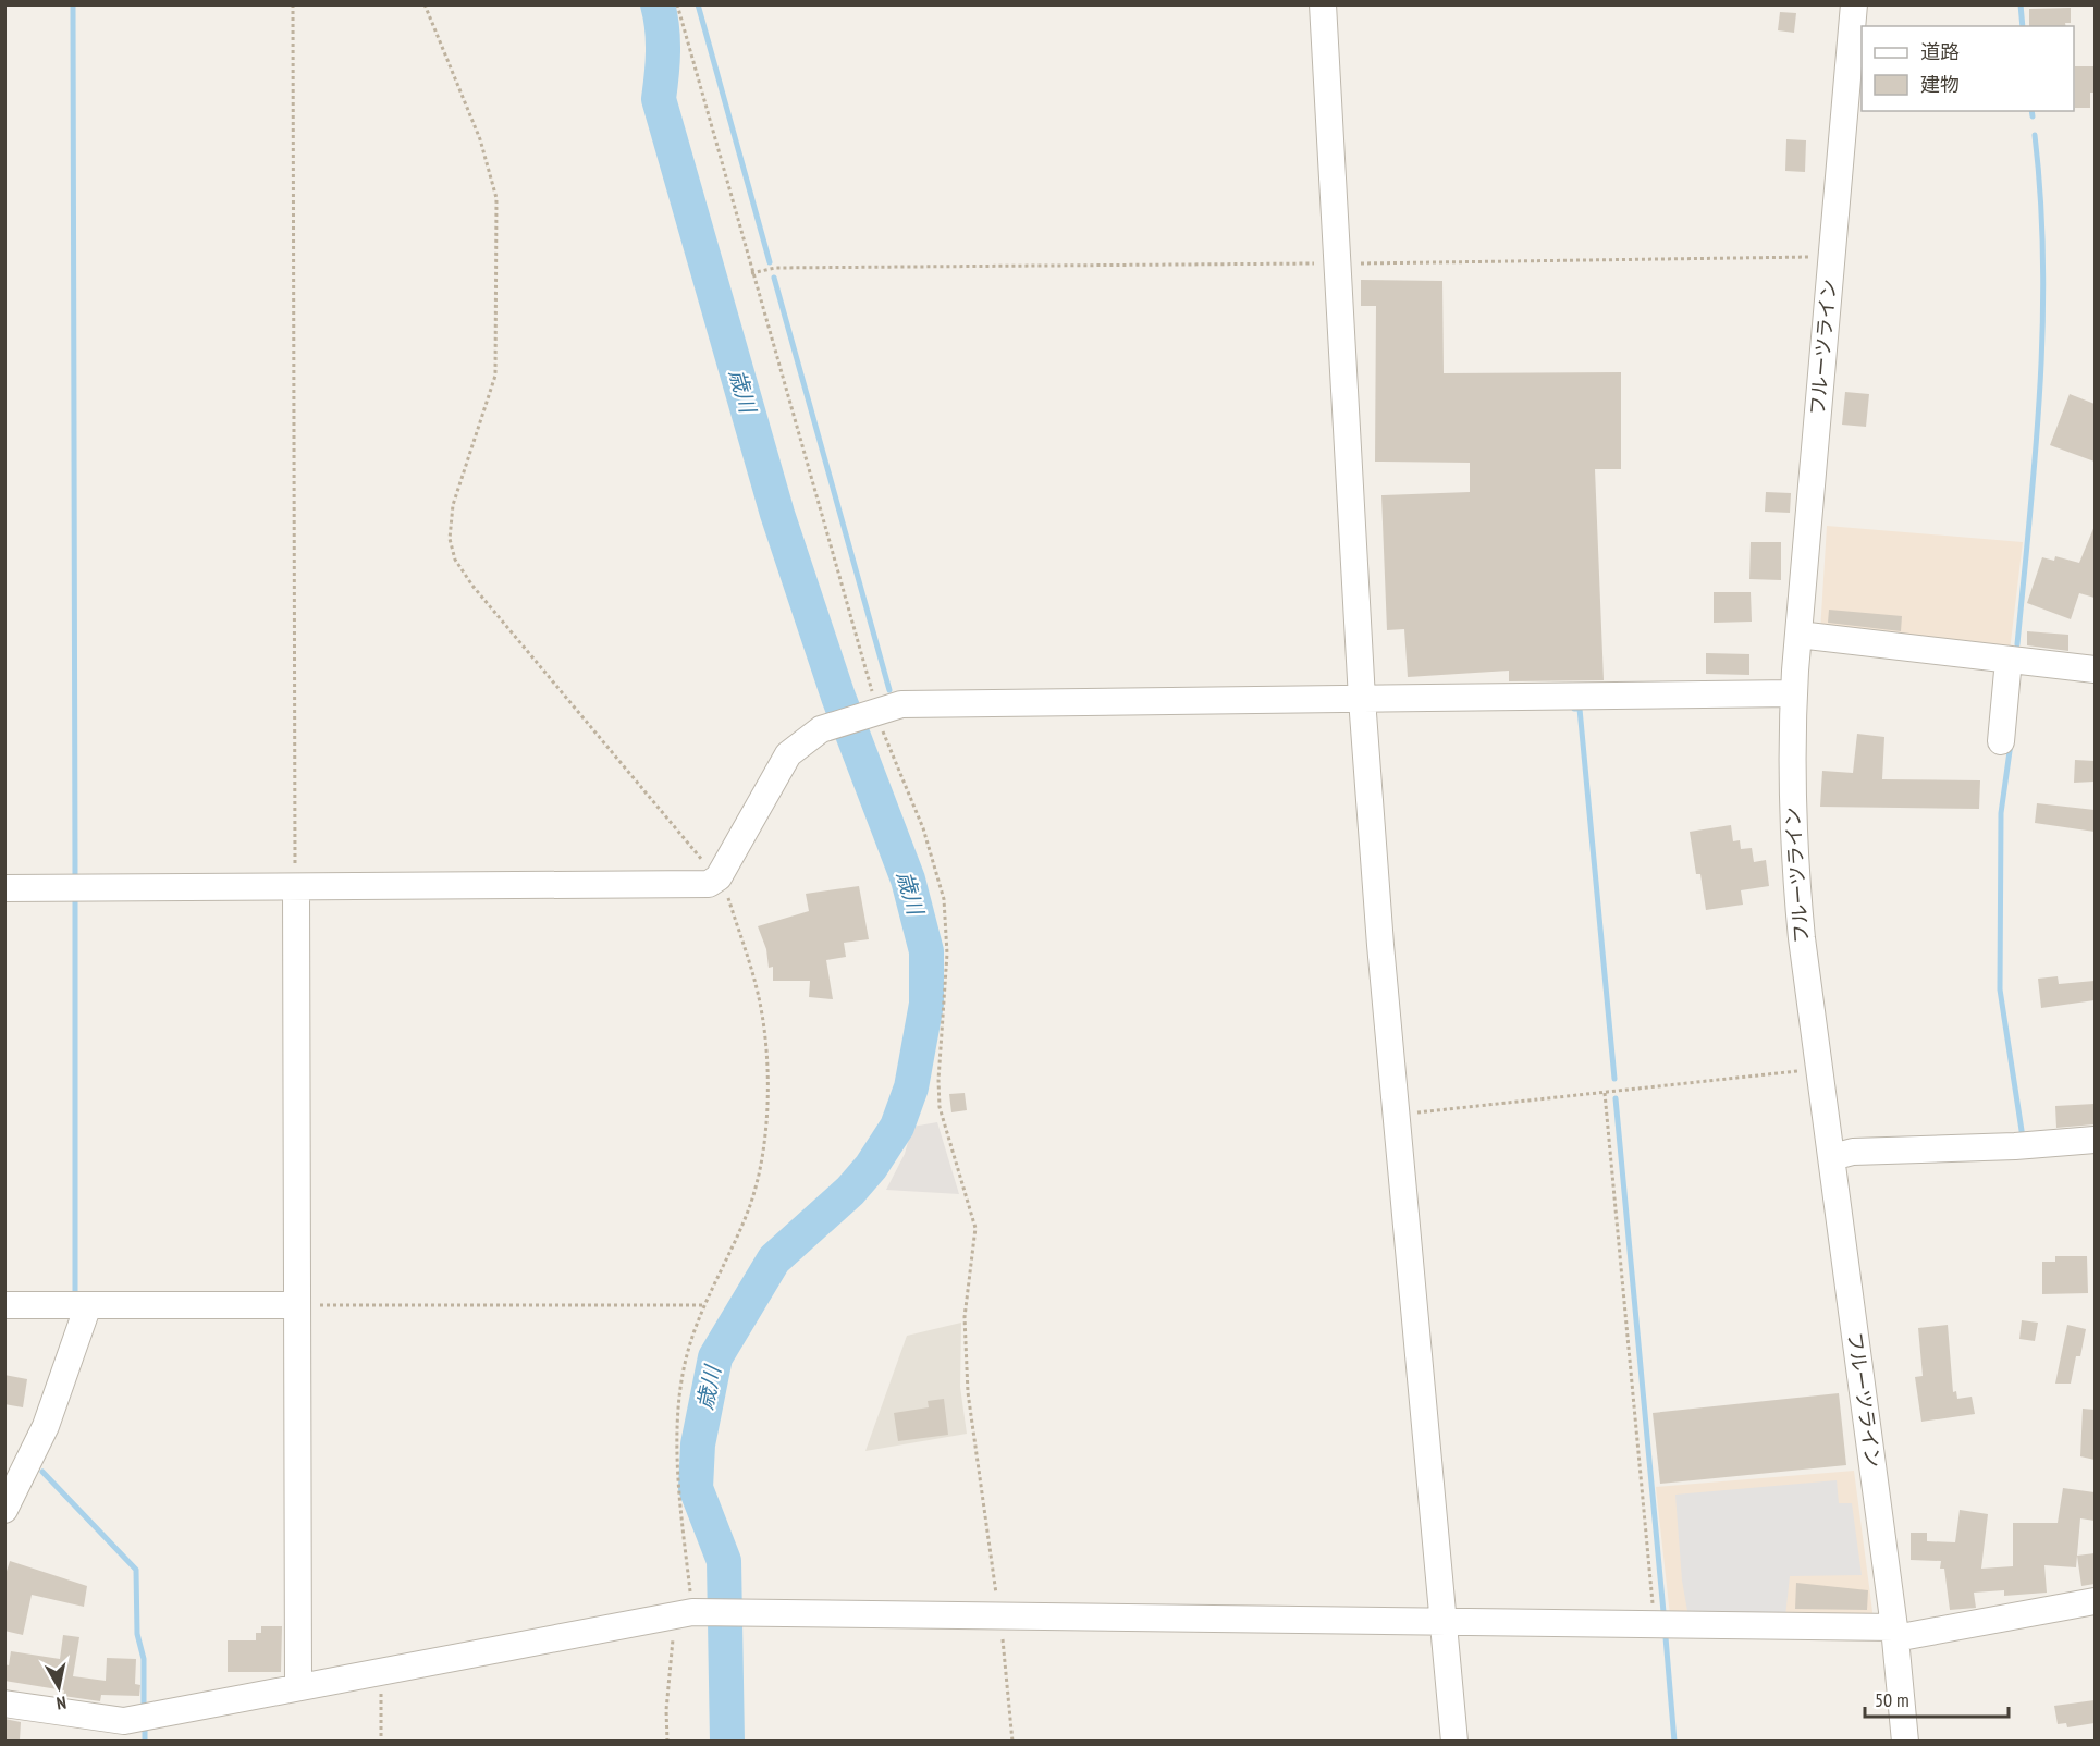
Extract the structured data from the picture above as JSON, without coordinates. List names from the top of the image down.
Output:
{
  "streets": {
    "street": ["フルーツライン"]
  },
  "water": ["歳川"],
  "legend": ["道路", "建物"],
  "scale_bar": "50 m",
  "north": "bottom"
}
